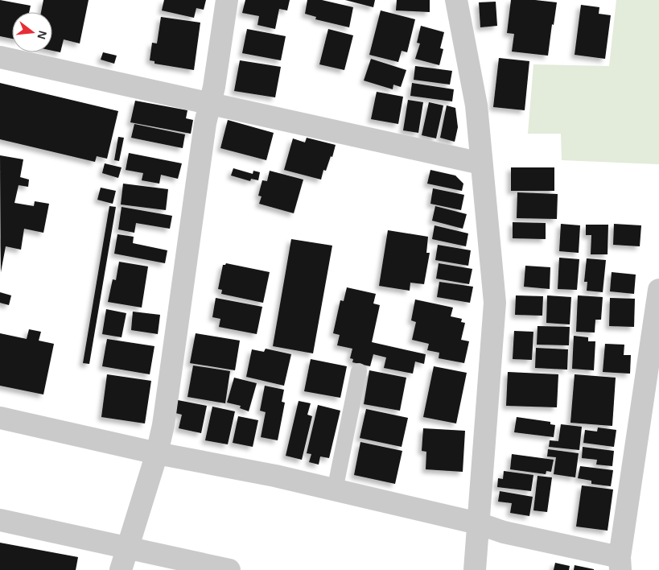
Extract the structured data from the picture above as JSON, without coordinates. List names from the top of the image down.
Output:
{
  "north": "right"
}
